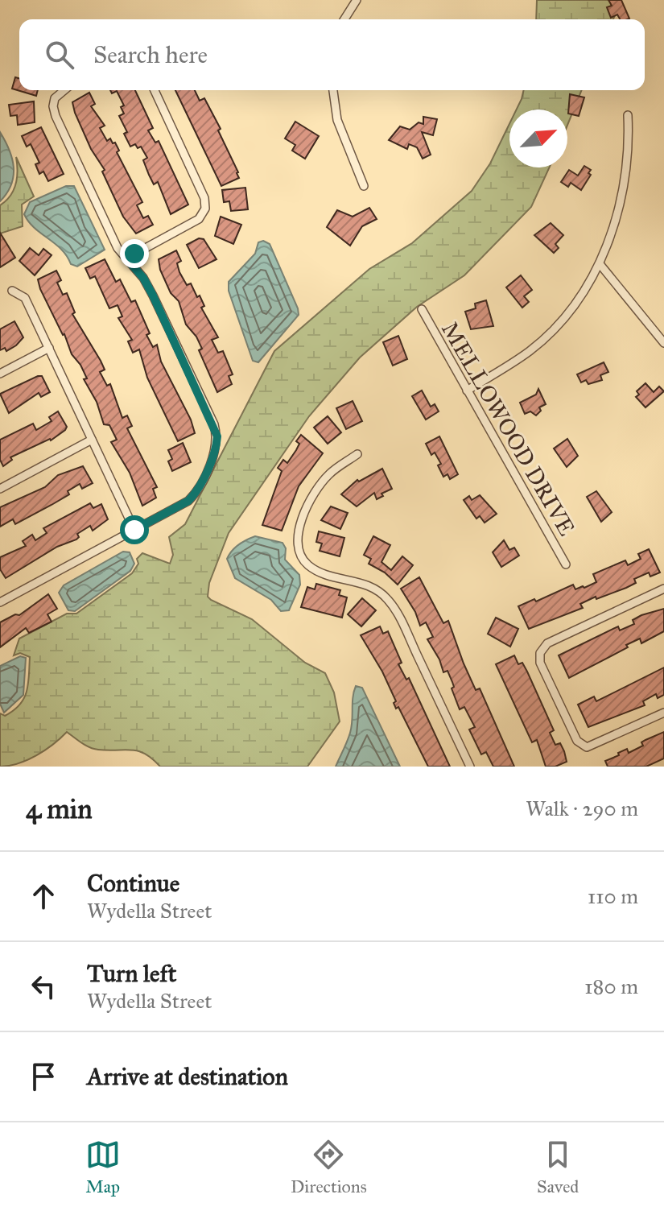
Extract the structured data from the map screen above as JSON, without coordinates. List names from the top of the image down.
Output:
{
  "streets": {
    "street": ["MELLOWOOD DRIVE"]
  },
  "north": "top right",
  "page": {
    "search": "Search here",
    "heading": ["4 min", "Walk · 290 m"],
    "list": [
      ["Continue", "Wydella Street", "110 m"],
      ["Turn left", "Wydella Street", "180 m"],
      "Arrive at destination"
    ],
    "nav": ["Map", "Directions", "Saved"]
  }
}
